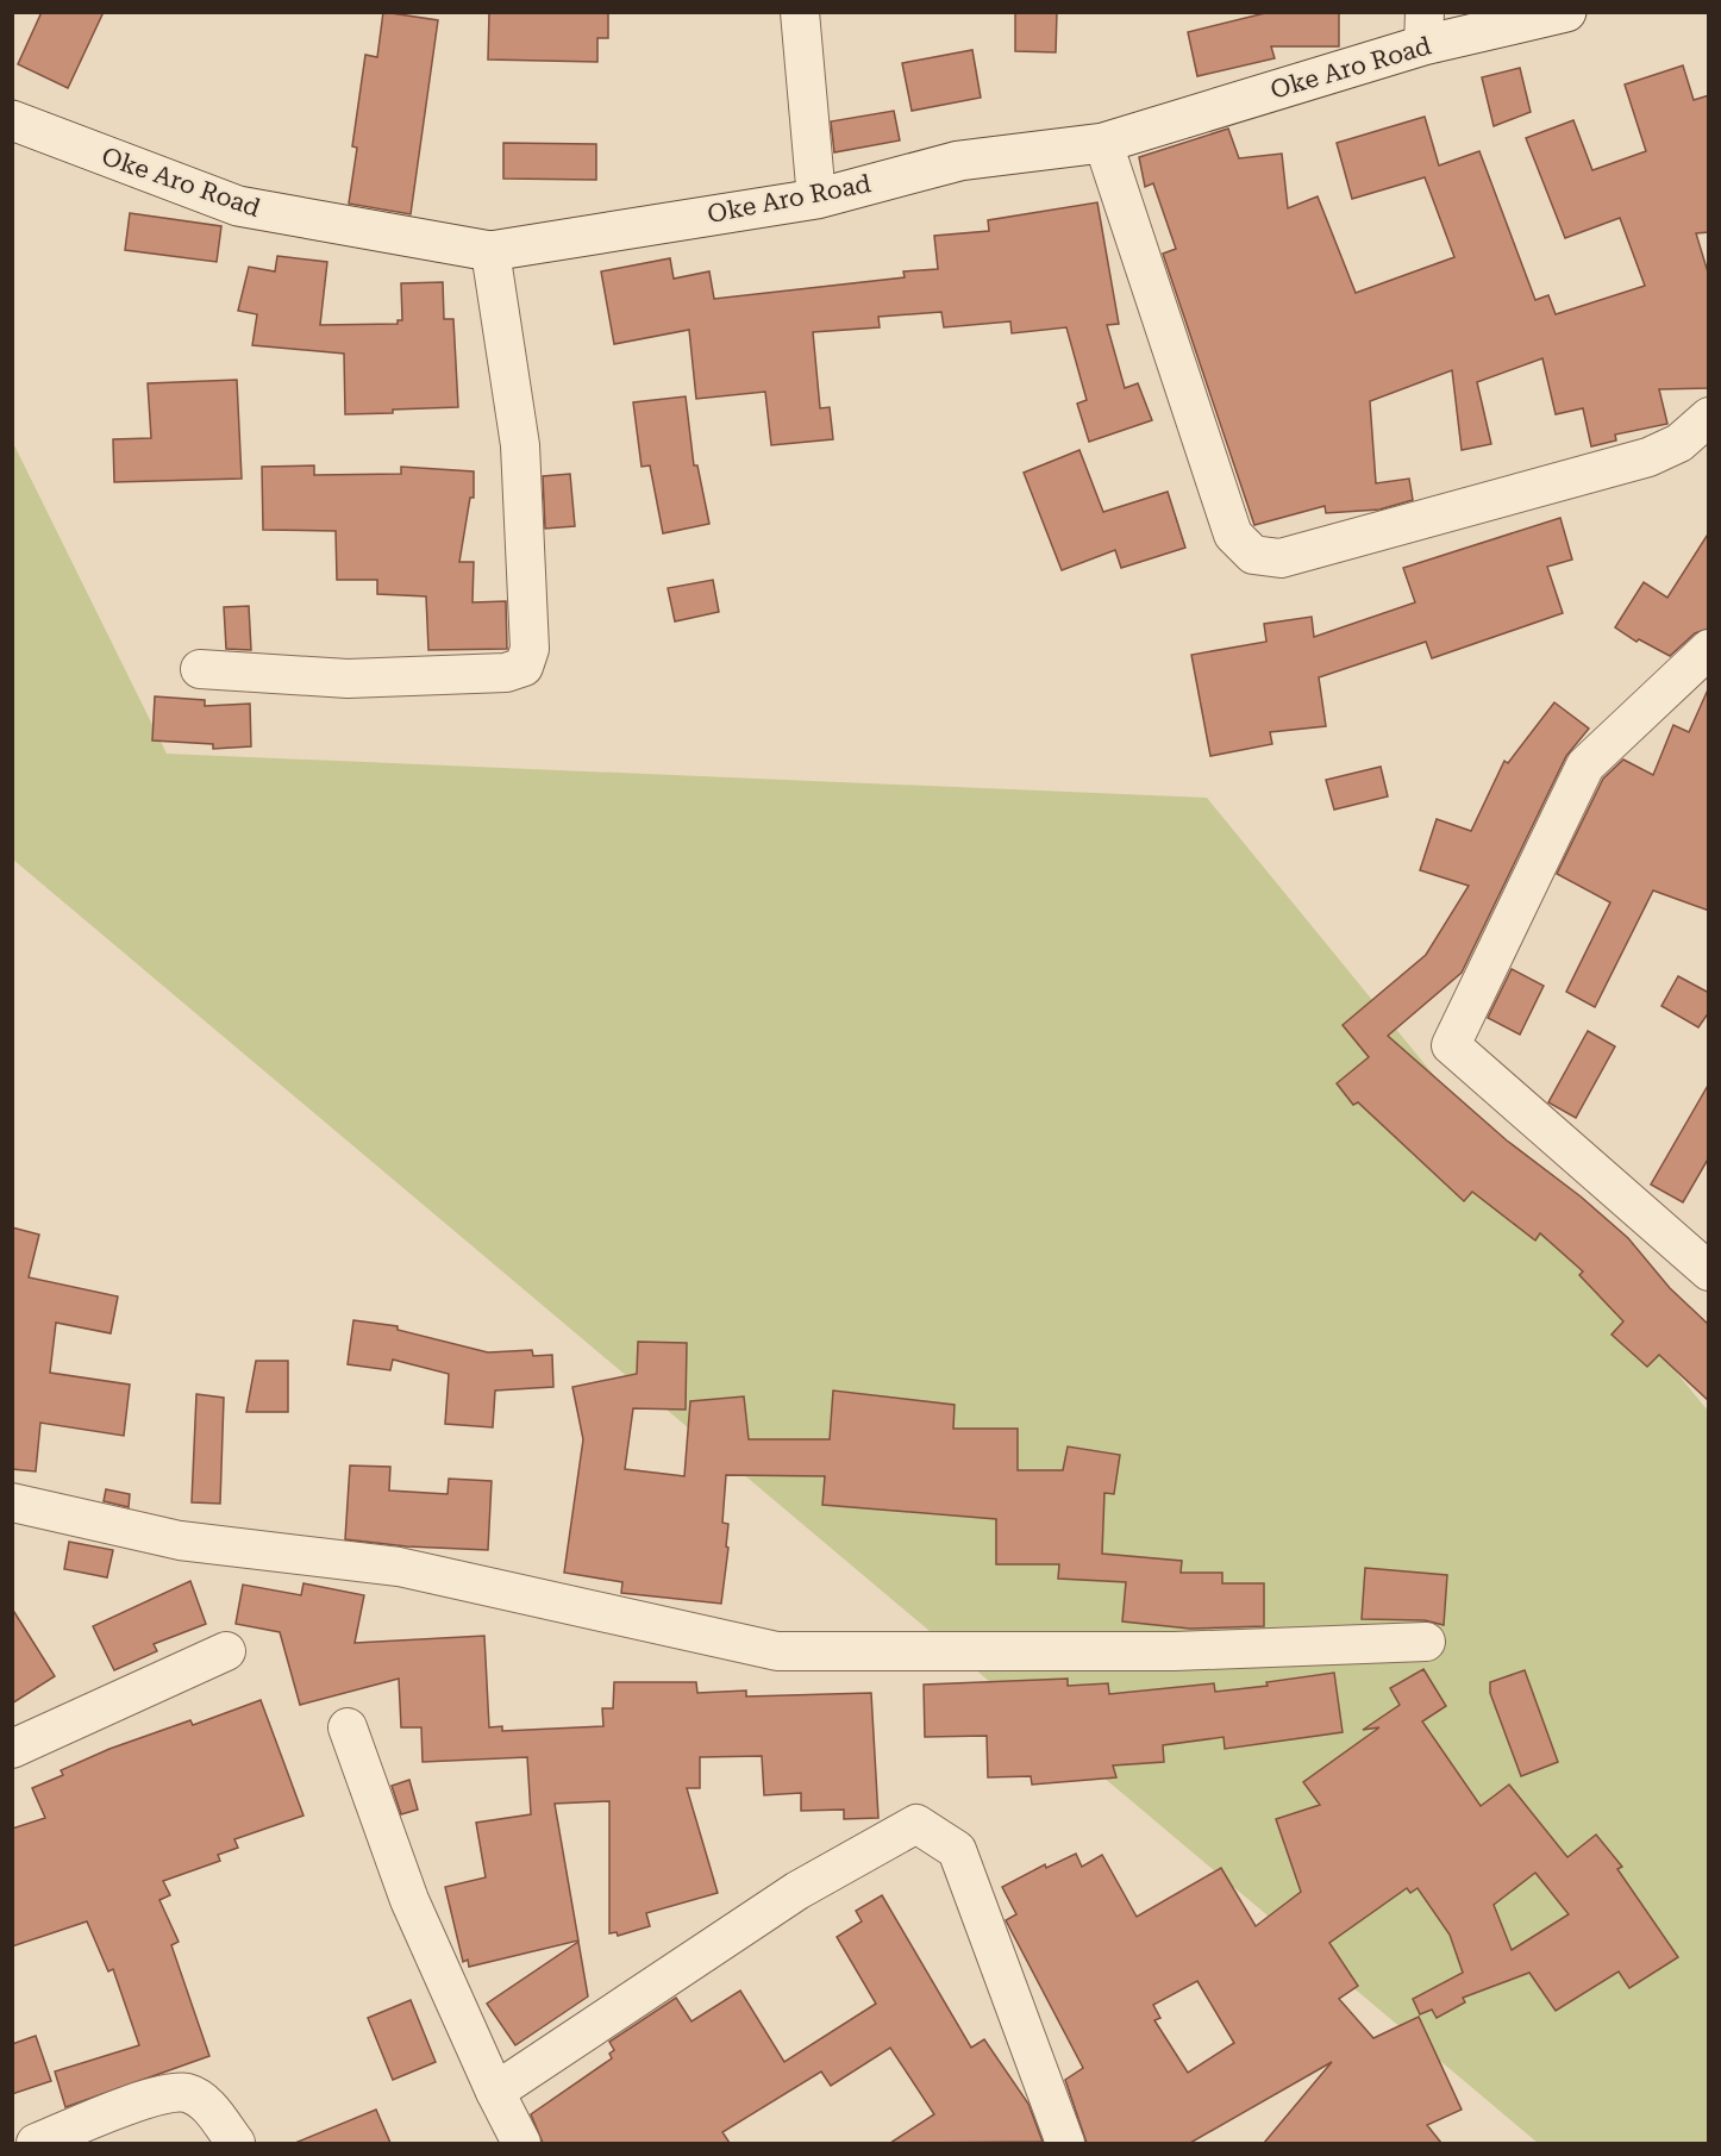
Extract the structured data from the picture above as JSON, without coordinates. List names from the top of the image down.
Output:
{
  "streets": {
    "main road": ["Oke Aro Road"]
  }
}
